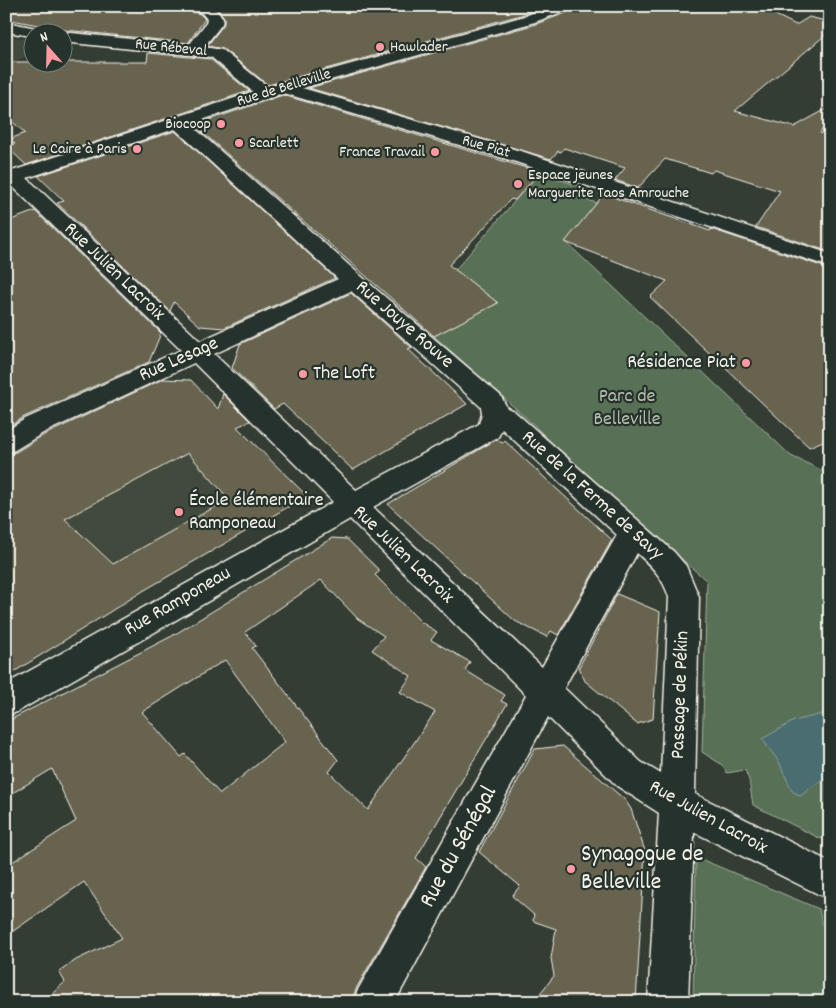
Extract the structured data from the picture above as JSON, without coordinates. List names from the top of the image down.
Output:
{
  "streets": {
    "street": [
      "Rue Rébeval",
      "Rue de Belleville",
      "Rue Piat",
      "Rue Julien Lacroix",
      "Rue Jouye Rouve",
      "Rue Lesage",
      "Rue de la Ferme de Savy",
      "Rue Ramponeau",
      "Passage de Pékin",
      "Rue du Sénégal"
    ]
  },
  "crossings": [
    ["Rue Rébeval", "Rue de Belleville"],
    ["Rue Rébeval", "Rue Piat"],
    ["Rue de Belleville", "Rue Piat"],
    ["Rue de Belleville", "Rue Julien Lacroix"],
    ["Rue de Belleville", "Rue Jouye Rouve"],
    ["Rue Julien Lacroix", "Rue Lesage"],
    ["Rue Julien Lacroix", "Rue Ramponeau"],
    ["Rue Julien Lacroix", "Passage de Pékin"],
    ["Rue Julien Lacroix", "Rue du Sénégal"],
    ["Rue Jouye Rouve", "Rue Lesage"],
    ["Rue Jouye Rouve", "Rue de la Ferme de Savy"],
    ["Rue de la Ferme de Savy", "Passage de Pékin"]
  ],
  "parks": ["Parc de Belleville"],
  "places": [
    "Hawlader",
    "Biocoop",
    "Scarlett",
    "Le Caire à Paris",
    "France Travail",
    "Espace jeunes Marguerite Taos Amrouche",
    "Résidence Piat",
    "The Loft",
    "École élémentaire Ramponeau",
    "Synagogue de Belleville"
  ],
  "north": "top"
}
